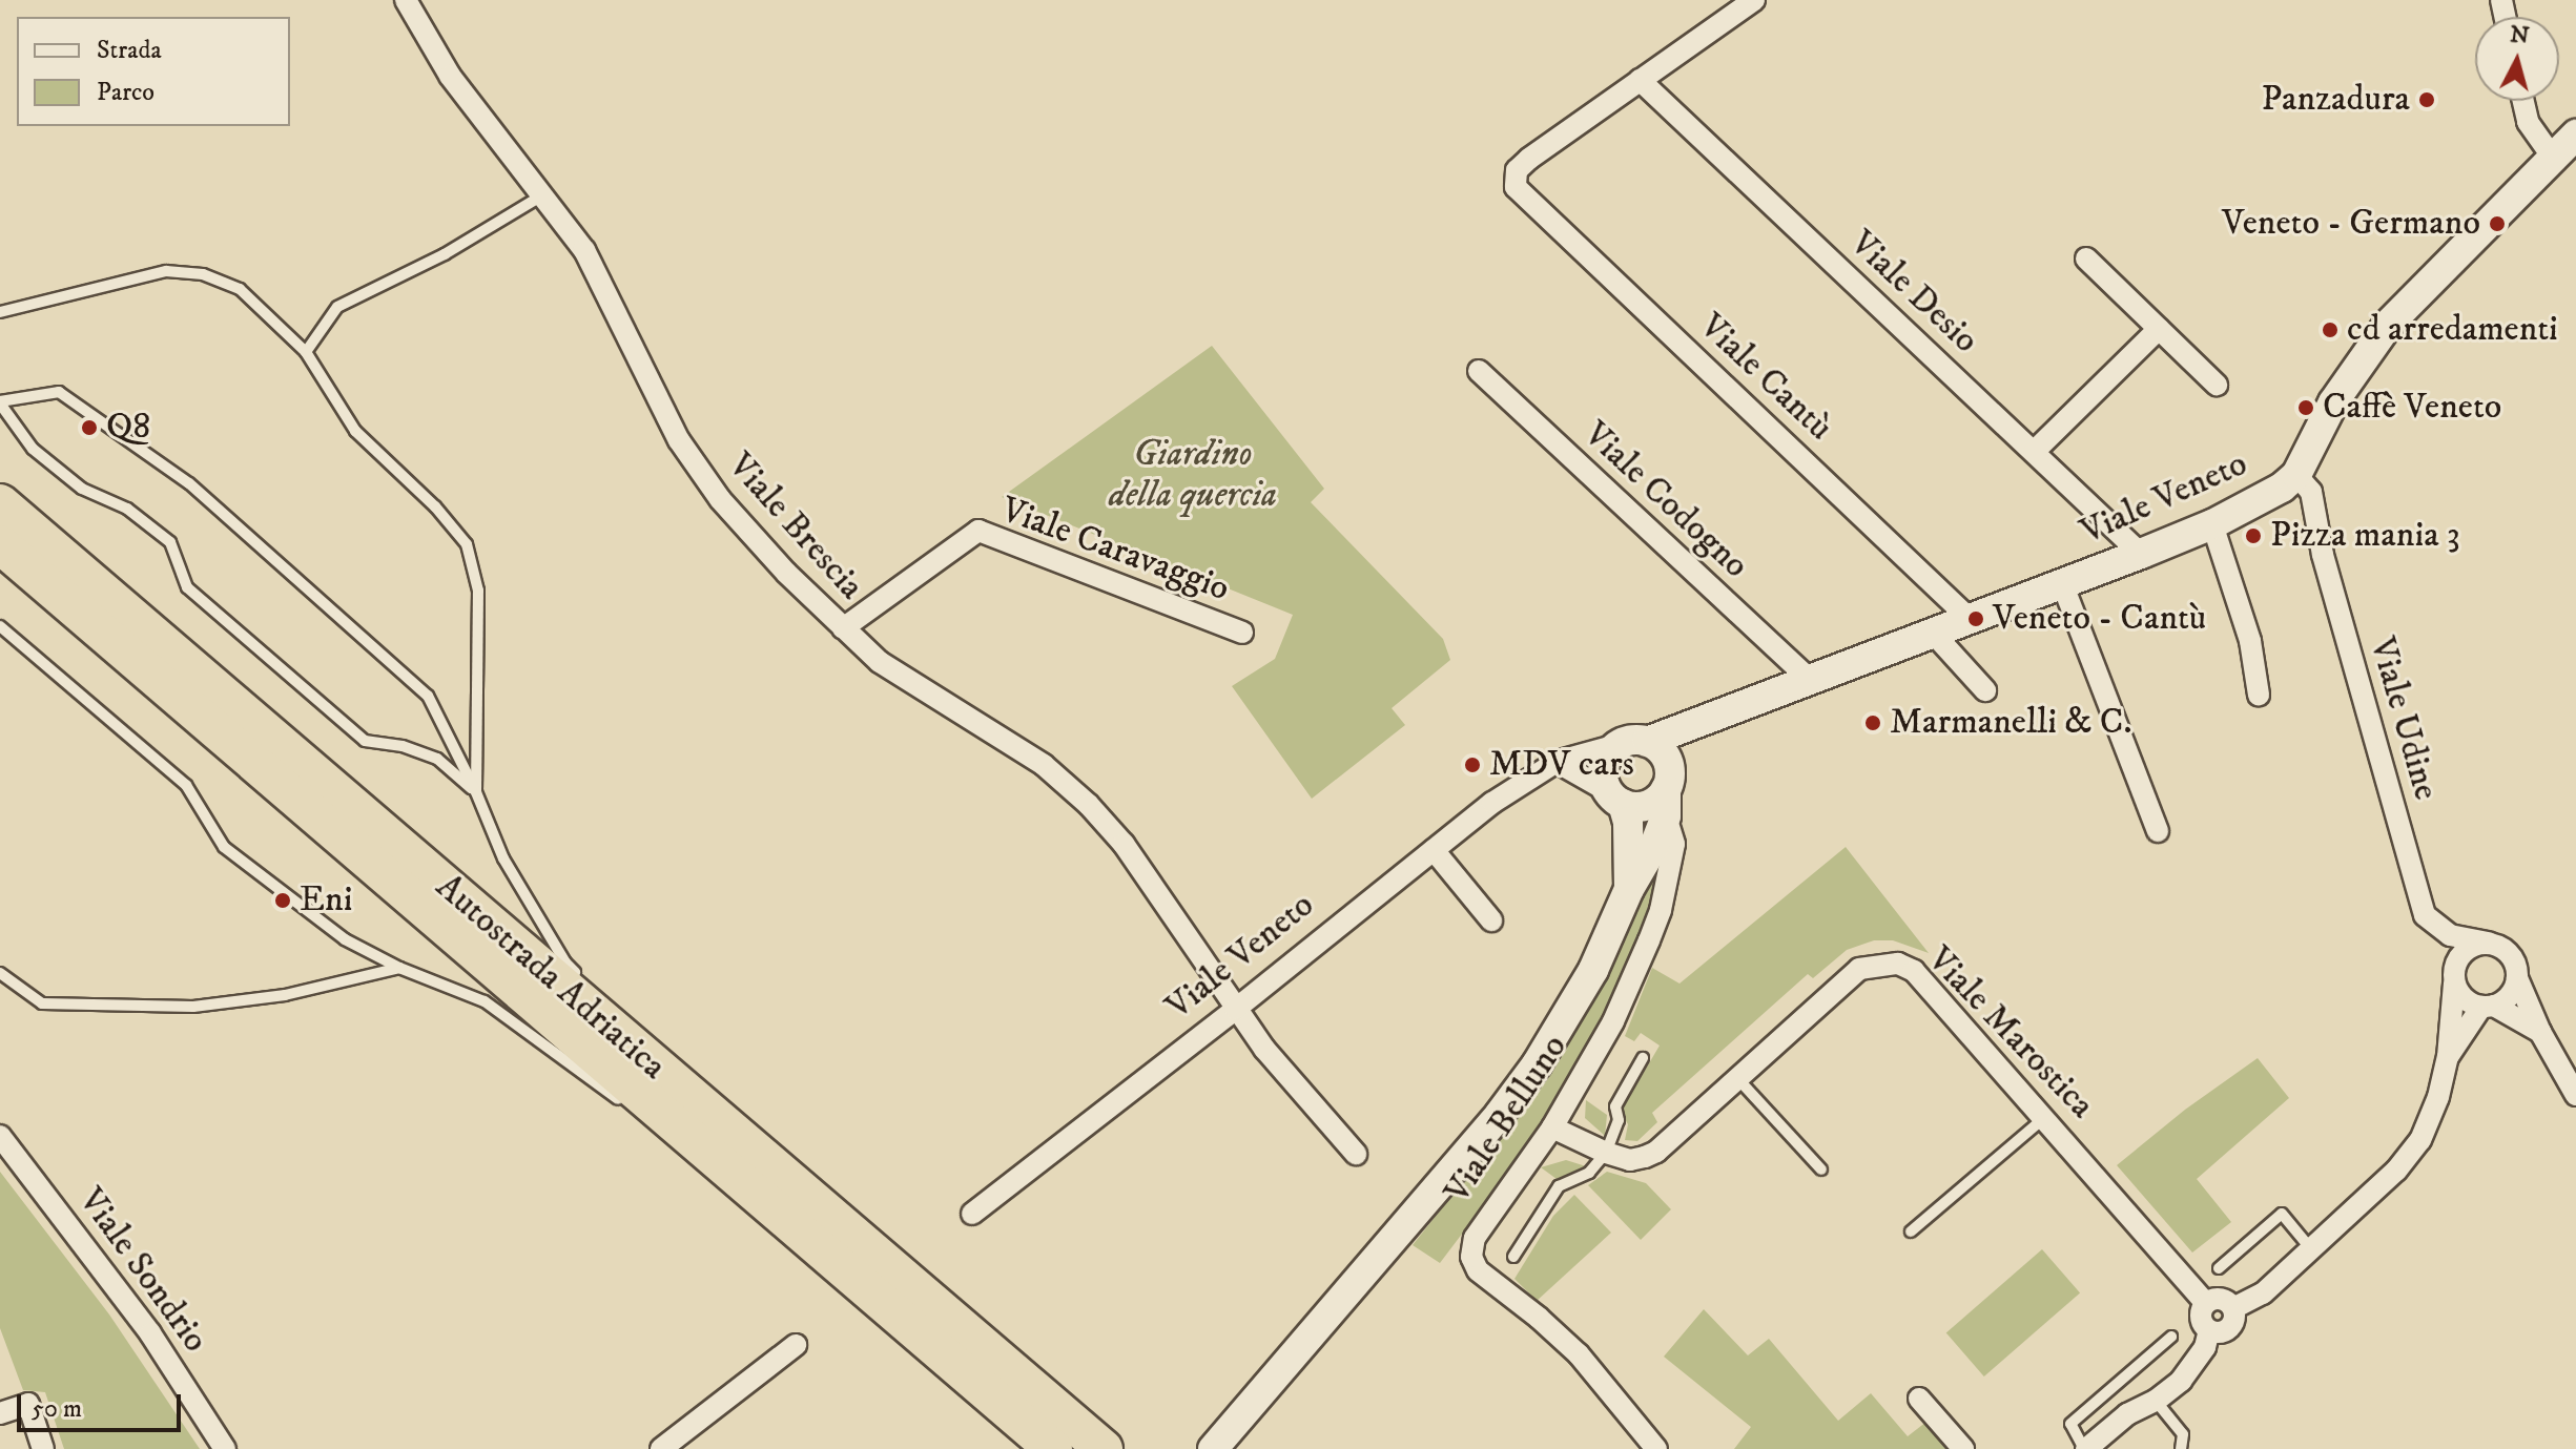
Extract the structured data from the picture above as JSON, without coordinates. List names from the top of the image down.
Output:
{
  "streets": {
    "highway": ["Autostrada Adriatica"],
    "main road": ["Viale Veneto"],
    "street": [
      "Viale Desio",
      "Viale Cantù",
      "Viale Codogno",
      "Viale Brescia",
      "Viale Caravaggio",
      "Viale Udine",
      "Viale Marostica",
      "Viale Belluno",
      "Viale Sondrio"
    ]
  },
  "crossings": [
    ["Viale Desio", "Viale Cantù"],
    ["Viale Desio", "Viale Veneto"],
    ["Viale Cantù", "Viale Veneto"],
    ["Viale Veneto", "Viale Codogno"],
    ["Viale Veneto", "Viale Brescia"],
    ["Viale Veneto", "Viale Udine"],
    ["Viale Veneto", "Viale Belluno"],
    ["Viale Brescia", "Viale Caravaggio"],
    ["Viale Marostica", "Viale Belluno"]
  ],
  "parks": ["Giardino della quercia"],
  "places": [
    "Panzadura",
    "Veneto - Germano",
    "cd arredamenti",
    "Caffè Veneto",
    "Q8",
    "Pizza mania 3",
    "Veneto - Cantù",
    "Marmanelli & C.",
    "MDV cars",
    "Eni"
  ],
  "legend": ["Strada", "Parco"],
  "scale_bar": "50 m",
  "north": "top"
}
